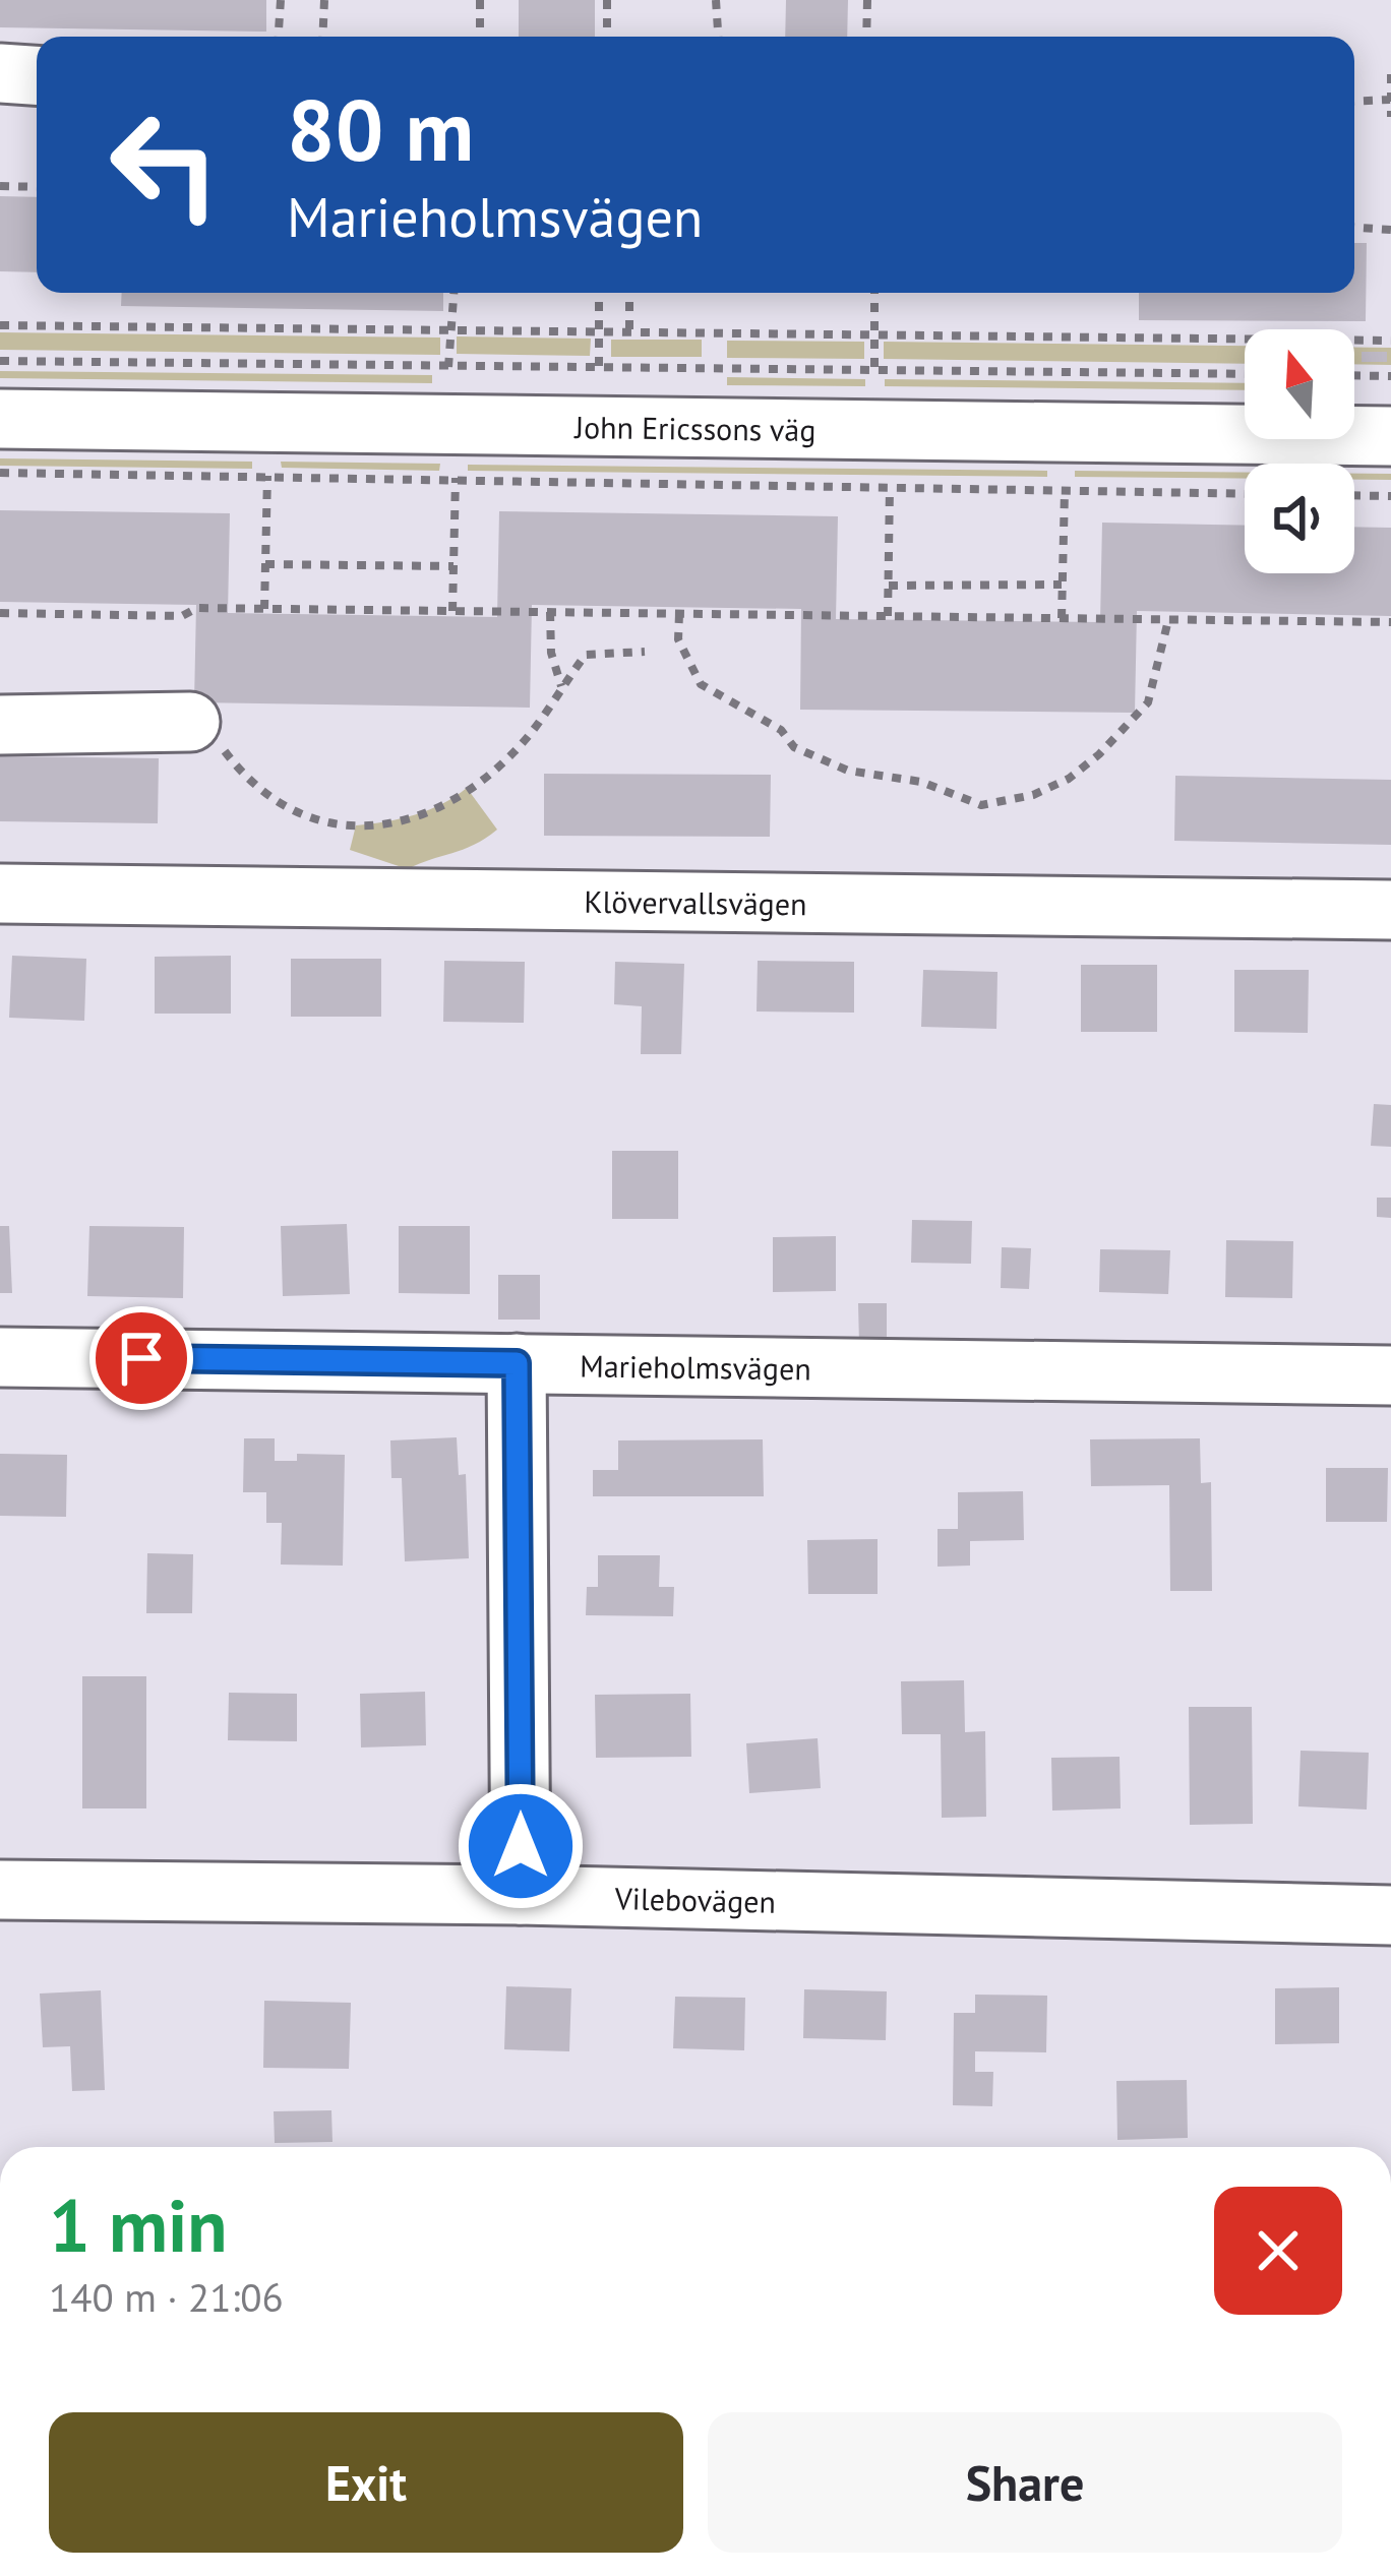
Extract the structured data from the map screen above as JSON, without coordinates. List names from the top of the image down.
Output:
{
  "streets": {
    "street": [
      "John Ericssons väg",
      "Klövervallsvägen",
      "Marieholmsvägen",
      "Vilebovägen"
    ]
  },
  "north": "top",
  "page": {
    "turn": ["80 m", "Marieholmsvägen"],
    "heading": ["1 min", "140 m · 21:06"],
    "buttons": ["Exit", "Share"]
  }
}
